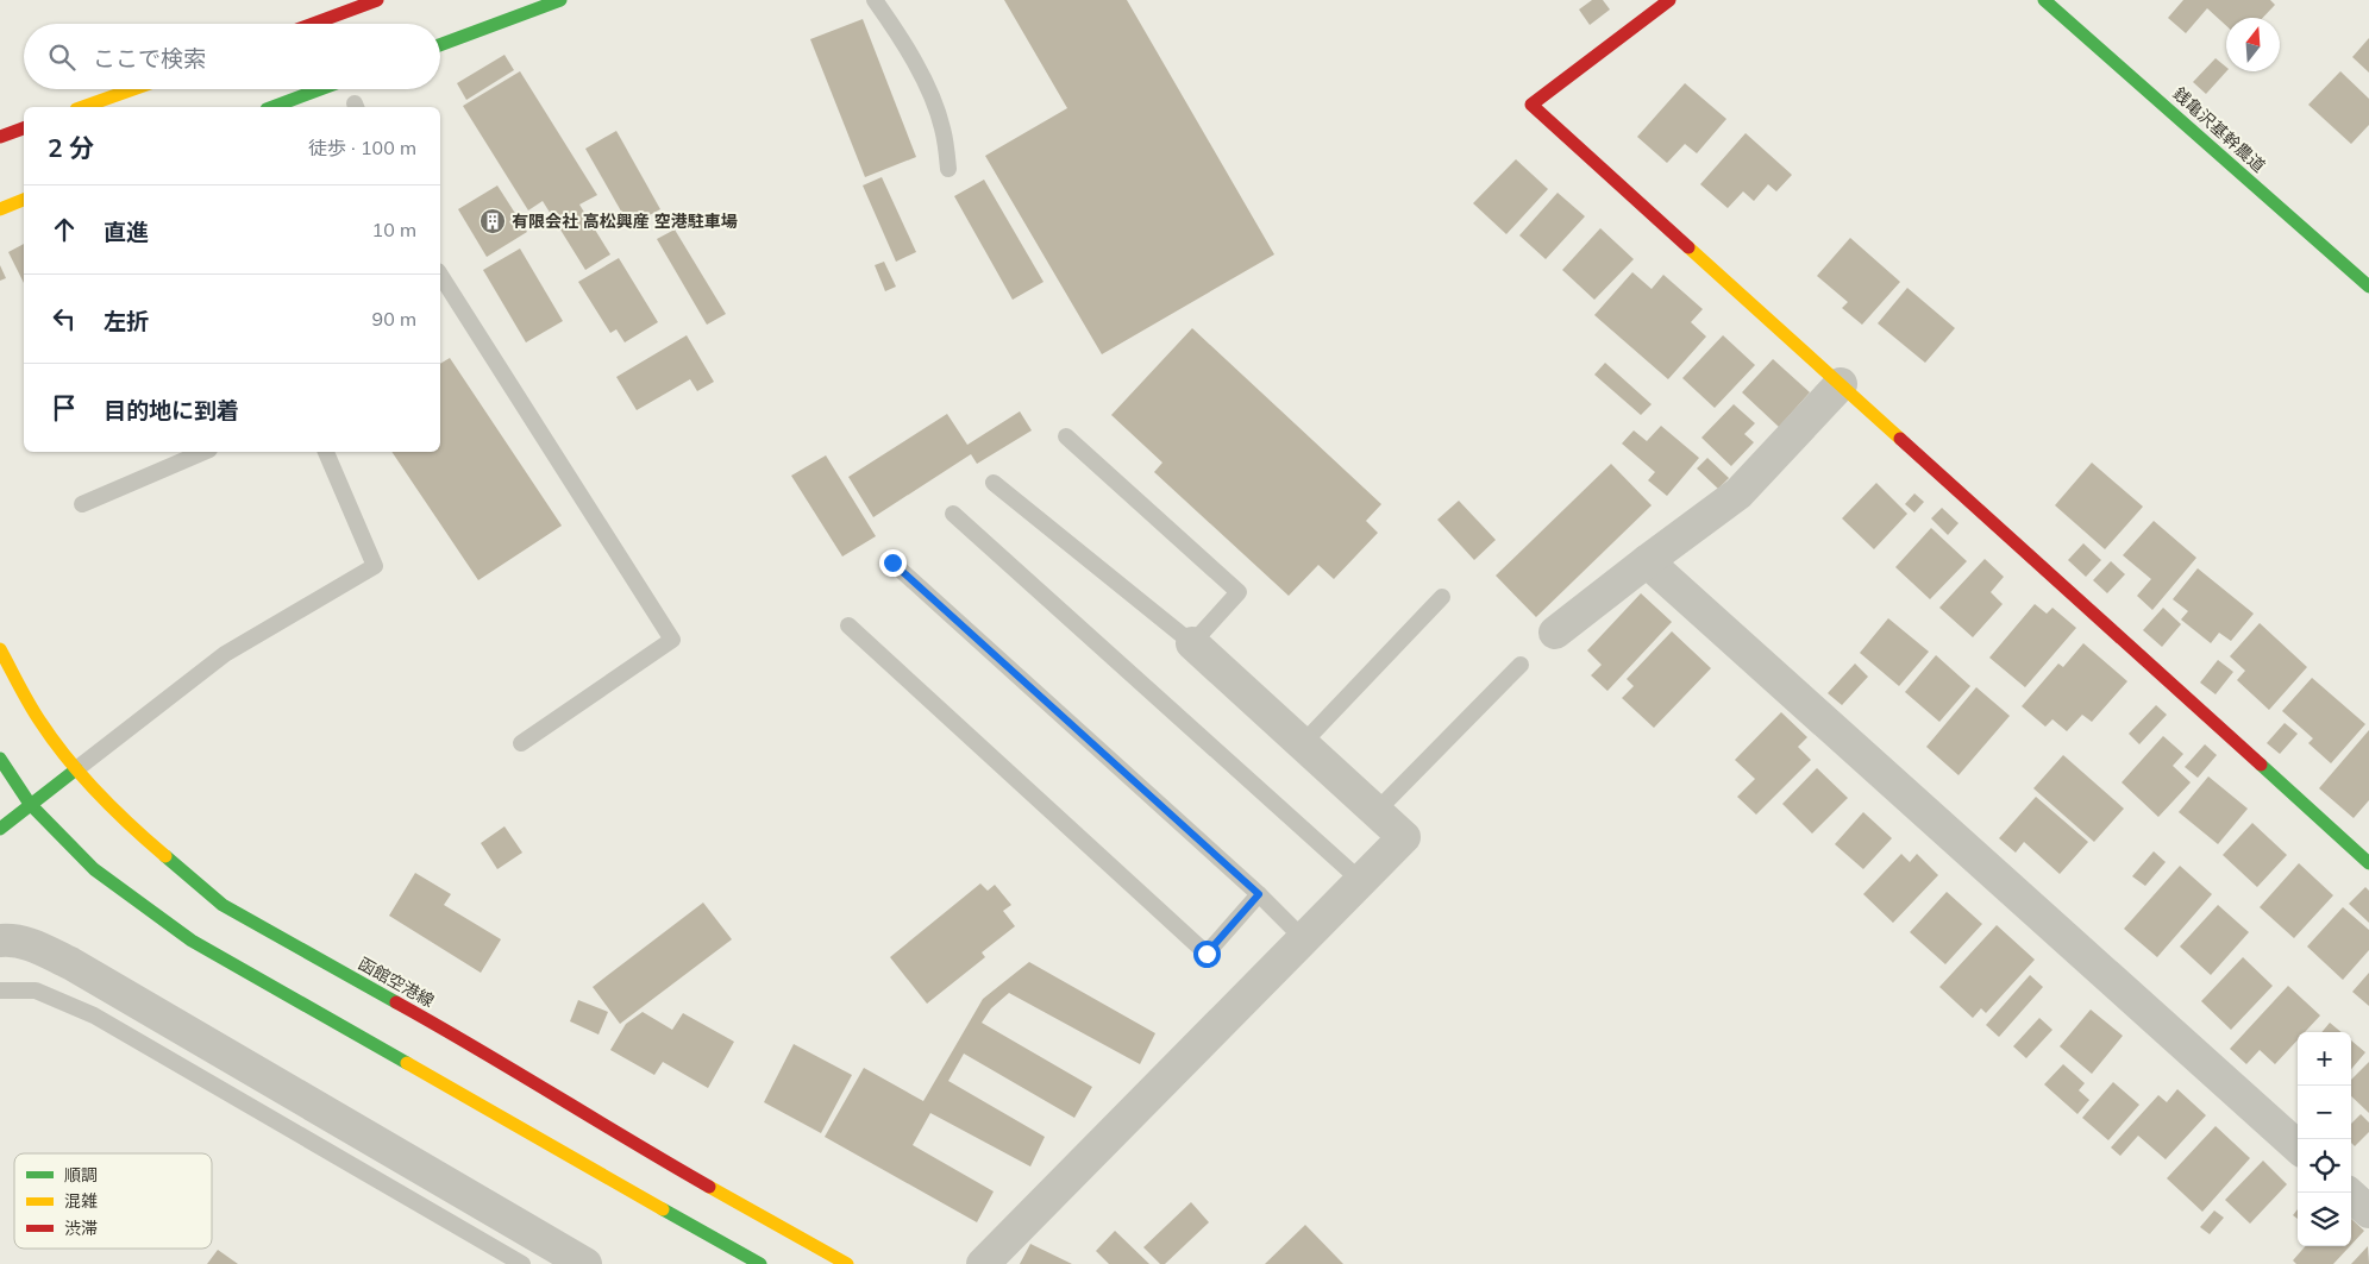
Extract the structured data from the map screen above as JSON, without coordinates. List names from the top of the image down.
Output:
{
  "streets": {
    "main road": ["銭亀沢基幹農道", "函館空港線"]
  },
  "places": {
    "building": ["有限会社 高松興産 空港駐車場"]
  },
  "legend": ["順調", "混雑", "渋滞"],
  "north": "top",
  "page": {
    "search": "ここで検索",
    "heading": ["2 分", "徒歩 · 100 m"],
    "list": [
      ["直進", "10 m"],
      ["左折", "90 m"],
      "目的地に到着"
    ],
    "map_buttons": ["+", "−"]
  }
}
